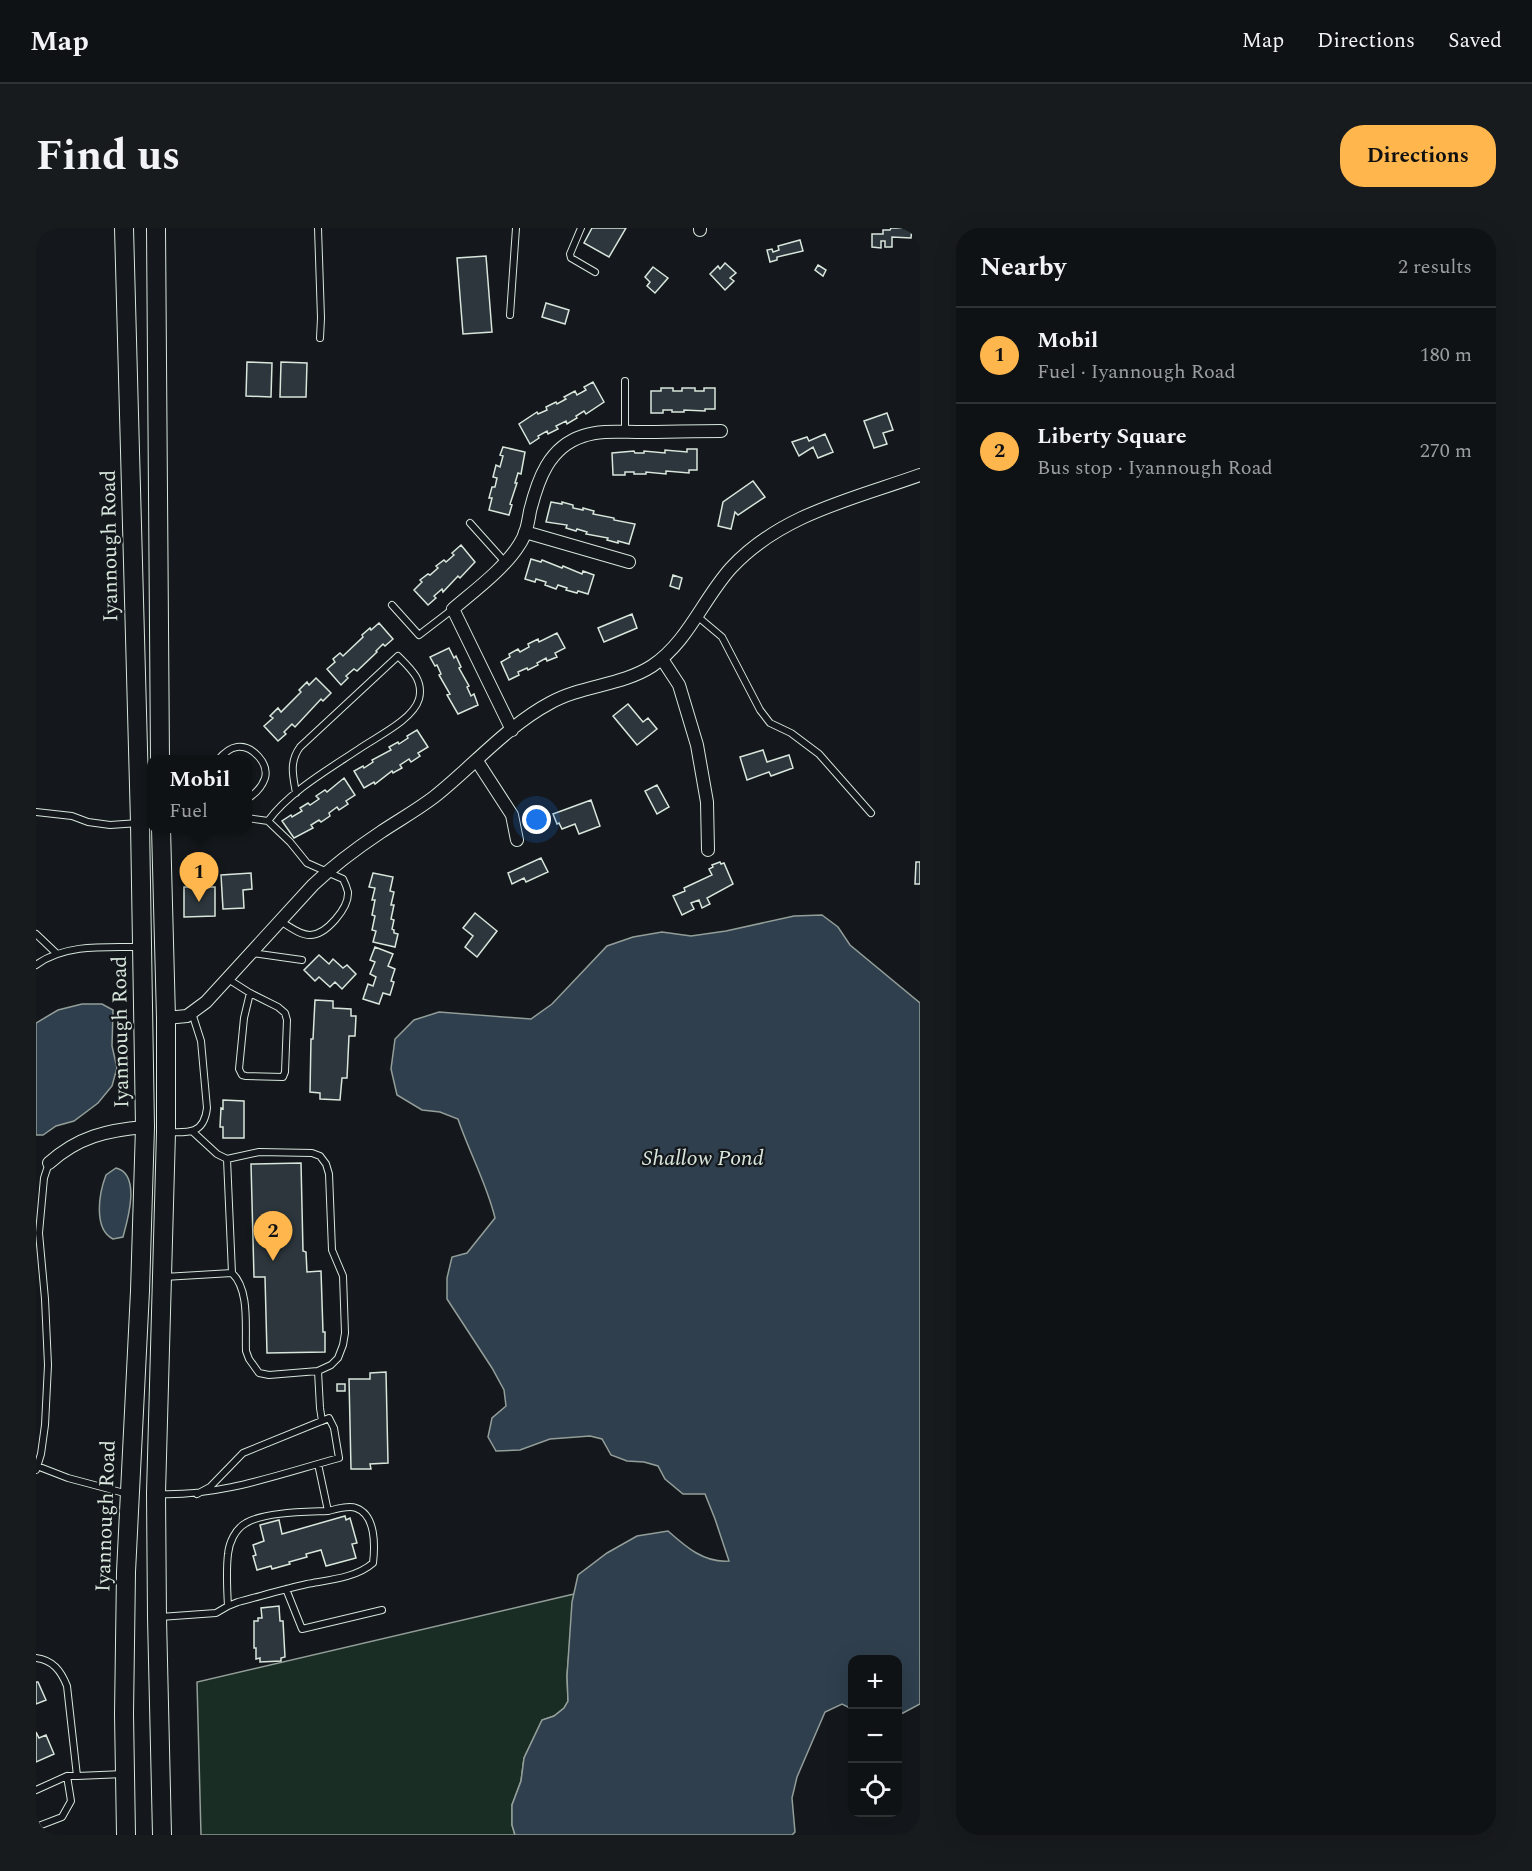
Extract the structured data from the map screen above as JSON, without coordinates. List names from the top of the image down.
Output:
{
  "streets": {
    "main road": ["Iyannough Road"]
  },
  "water": ["Shallow Pond"],
  "page": {
    "header": "Map",
    "nav": ["Map", "Directions", "Saved"],
    "title": "Find us",
    "buttons": "Directions",
    "heading": ["Nearby", "2 results"],
    "list": [
      {
        "mark": "1",
        "name": "Mobil",
        "note": "Fuel · Iyannough Road",
        "value": "180 m"
      },
      {
        "mark": "2",
        "name": "Liberty Square",
        "note": "Bus stop · Iyannough Road",
        "value": "270 m"
      }
    ],
    "popup": ["Mobil", "Fuel"],
    "pins": ["1", "2"],
    "map_buttons": ["+", "−"]
  }
}
